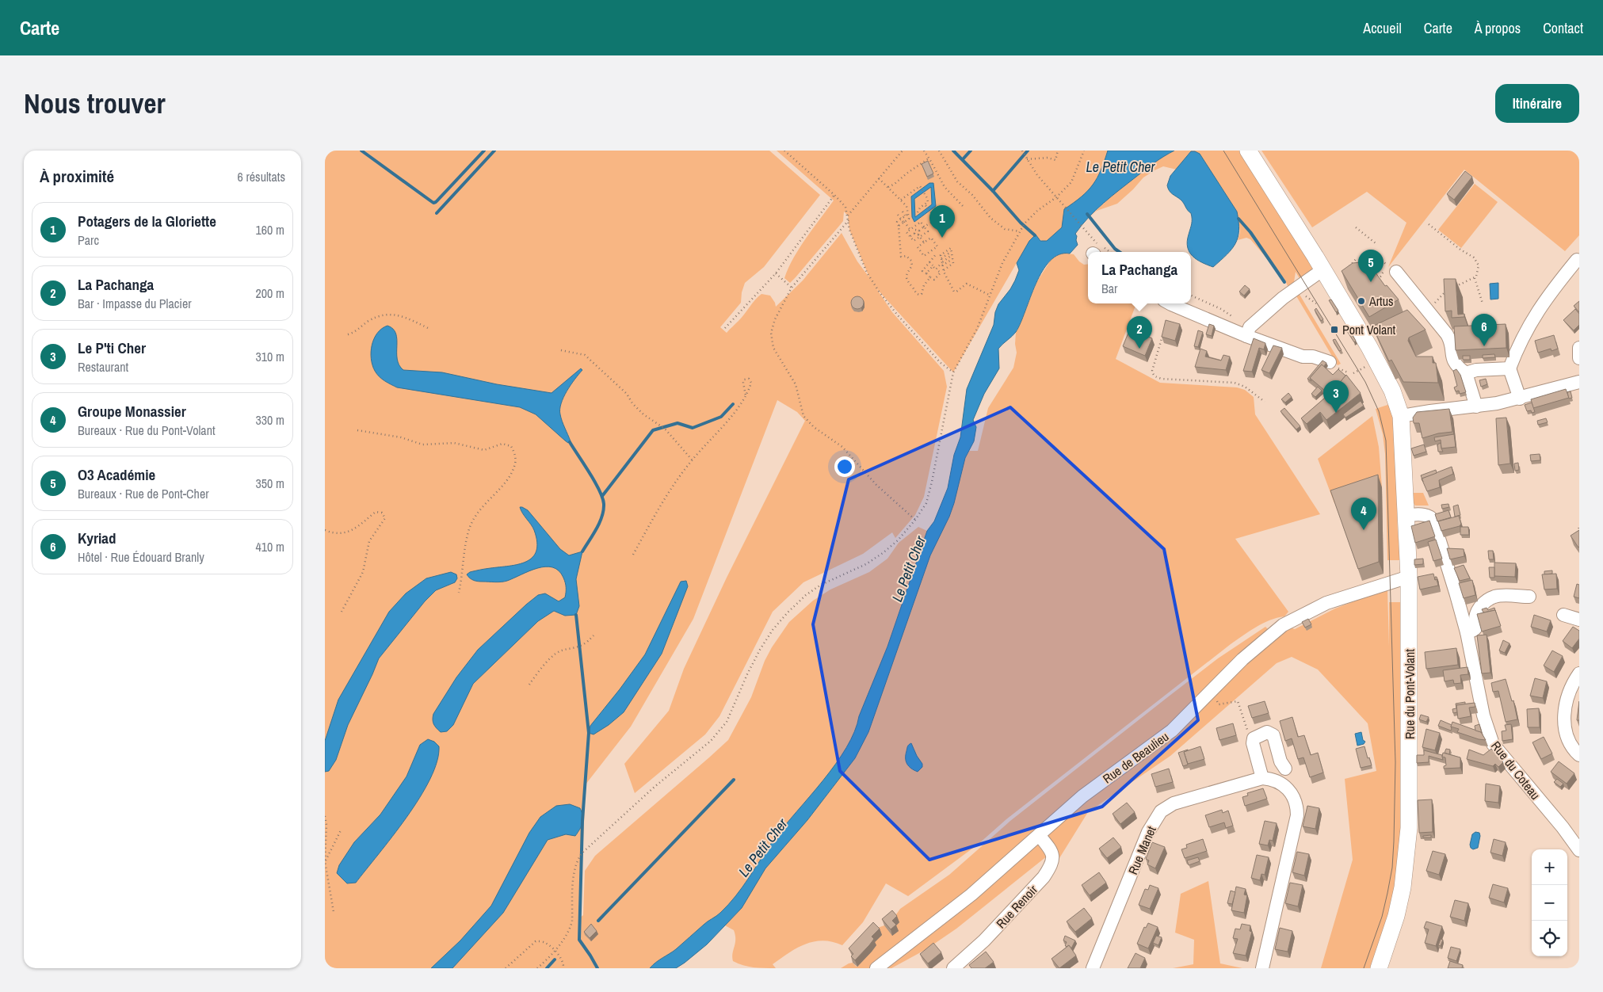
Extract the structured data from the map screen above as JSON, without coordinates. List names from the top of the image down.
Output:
{
  "streets": {
    "main road": ["Rue du Pont-Volant"],
    "street": [
      "Rue de Beaulieu",
      "Rue du Coteau",
      "Rue Manet",
      "Rue Renoir"
    ]
  },
  "crossings": [
    ["Rue du Pont-Volant", "Rue de Beaulieu"],
    ["Rue du Pont-Volant", "Rue du Coteau"],
    ["Rue de Beaulieu", "Rue Renoir"]
  ],
  "water": ["Le Petit Cher"],
  "places": {
    "other": ["Artus"],
    "transit": ["Pont Volant"]
  },
  "page": {
    "header": "Carte",
    "nav": [
      "Accueil",
      "Carte",
      "À propos",
      "Contact"
    ],
    "buttons": "Itinéraire",
    "title": "Nous trouver",
    "heading": ["À proximité", "6 résultats"],
    "list": [
      {
        "mark": "1",
        "name": "Potagers de la Gloriette",
        "note": "Parc",
        "value": "160 m"
      },
      {
        "mark": "2",
        "name": "La Pachanga",
        "note": "Bar · Impasse du Placier",
        "value": "200 m"
      },
      {
        "mark": "3",
        "name": "Le P'ti Cher",
        "note": "Restaurant",
        "value": "310 m"
      },
      {
        "mark": "4",
        "name": "Groupe Monassier",
        "note": "Bureaux · Rue du Pont-Volant",
        "value": "330 m"
      },
      {
        "mark": "5",
        "name": "O3 Académie",
        "note": "Bureaux · Rue de Pont-Cher",
        "value": "350 m"
      },
      {
        "mark": "6",
        "name": "Kyriad",
        "note": "Hôtel · Rue Édouard Branly",
        "value": "410 m"
      }
    ],
    "pins": [
      "1",
      "5",
      "6",
      "2",
      "3",
      "4"
    ],
    "popup": ["La Pachanga", "Bar"],
    "map_buttons": ["+", "−"]
  }
}
